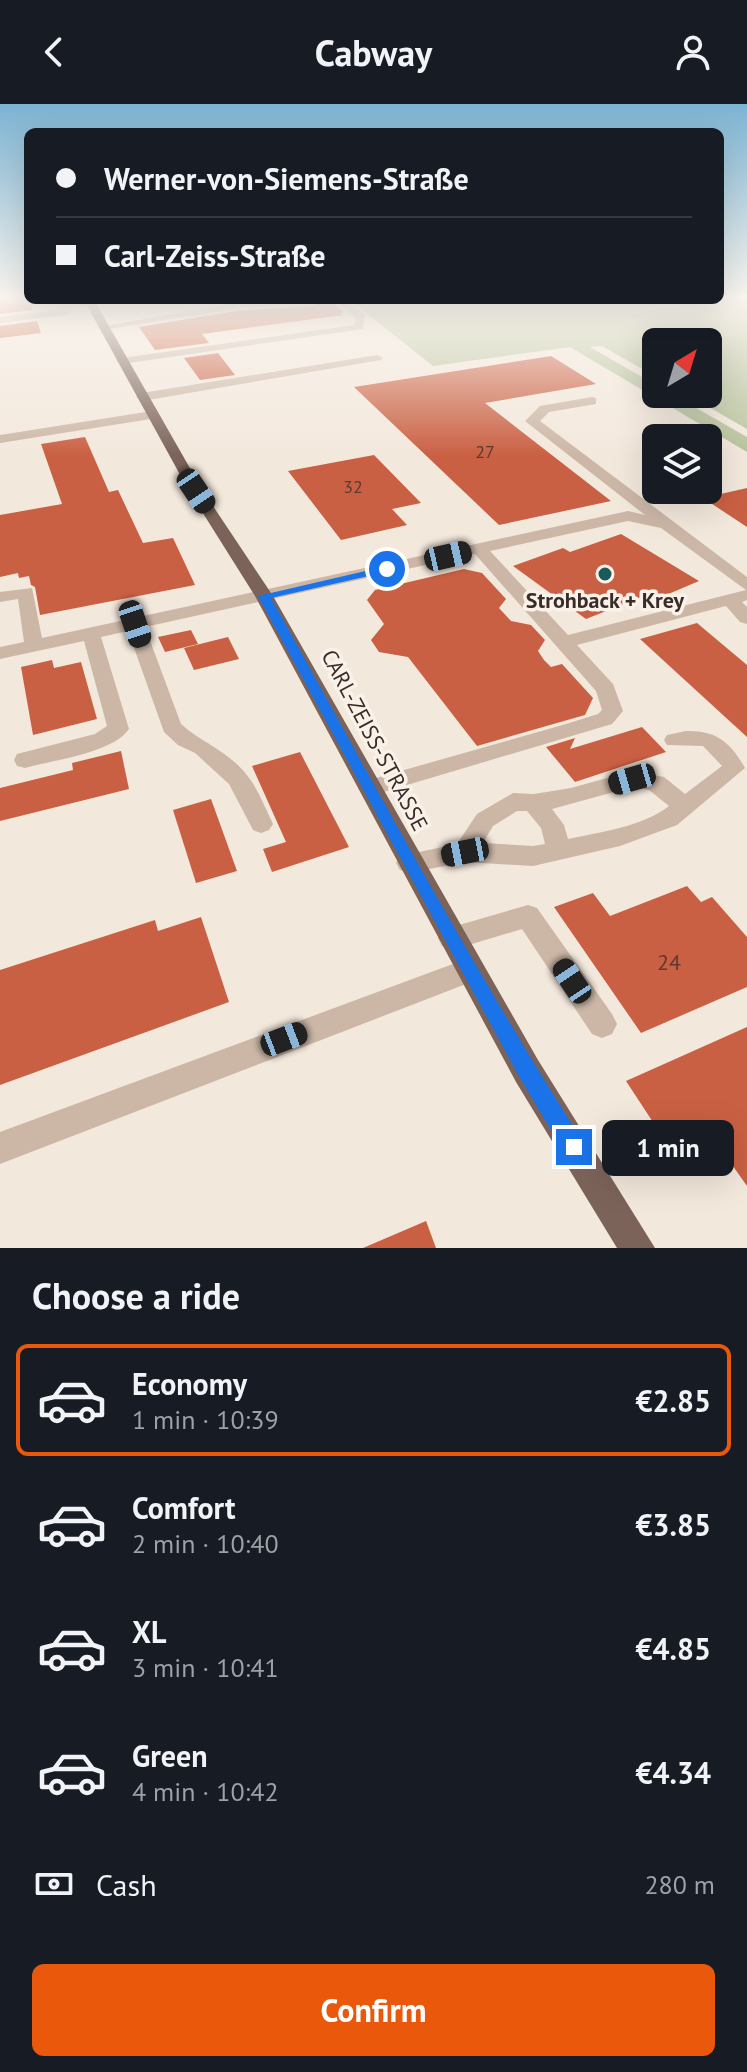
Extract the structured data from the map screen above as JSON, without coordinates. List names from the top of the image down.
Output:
{
  "streets": {
    "main road": ["CARL-ZEISS-STRASSE"]
  },
  "places": ["Strohback + Krey"],
  "house_numbers": ["27", "32", "24"],
  "north": "top right",
  "page": {
    "header": "Cabway",
    "banner": ["Werner-von-Siemens-Straße", "Carl-Zeiss-Straße"],
    "bubble": "1 min",
    "heading": "Choose a ride",
    "list": [
      {
        "name": "Economy",
        "note": "1 min · 10:39",
        "value": "€2.85"
      },
      {
        "name": "Comfort",
        "note": "2 min · 10:40",
        "value": "€3.85"
      },
      {
        "name": "XL",
        "note": "3 min · 10:41",
        "value": "€4.85"
      },
      {
        "name": "Green",
        "note": "4 min · 10:42",
        "value": "€4.34"
      }
    ],
    "pay": ["Cash", "280 m"],
    "buttons": "Confirm"
  }
}
